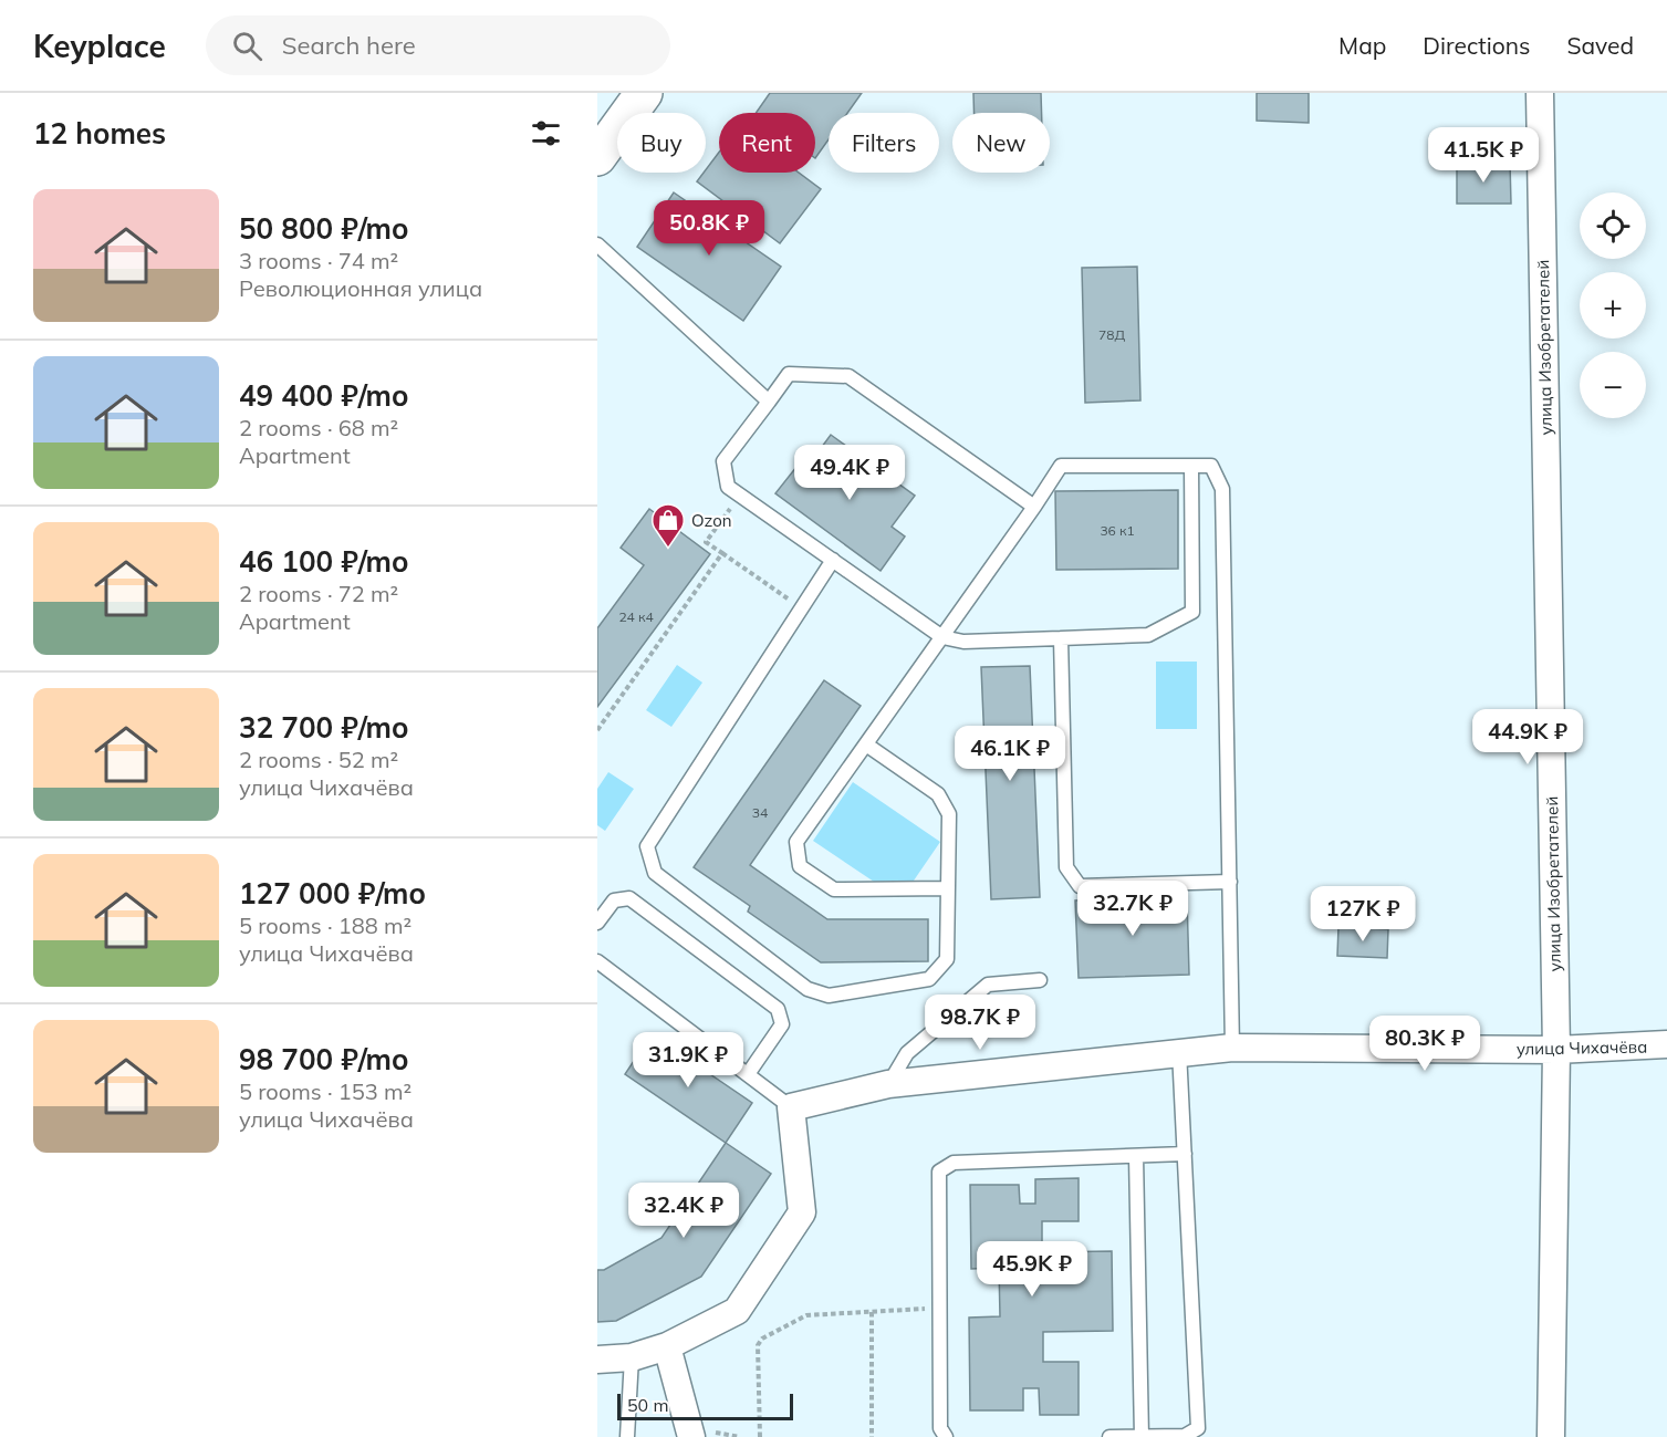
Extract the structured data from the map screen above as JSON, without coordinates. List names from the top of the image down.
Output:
{
  "streets": {
    "street": ["улица Изобретателей", "улица Чихачёва"]
  },
  "crossings": [
    ["улица Изобретателей", "улица Чихачёва"]
  ],
  "places": {
    "shop": ["Ozon"]
  },
  "house_numbers": [
    "78Д",
    "36 к1",
    "24 к4",
    "34"
  ],
  "scale_bar": "50 m",
  "page": {
    "header": "Keyplace",
    "search": "Search here",
    "nav": ["Map", "Directions", "Saved"],
    "heading": "12 homes",
    "chip": [
      "Buy",
      "Rent",
      "Filters",
      "New"
    ],
    "price": [
      "41.5K ₽",
      "50.8K ₽",
      "49.4K ₽",
      "44.9K ₽",
      "46.1K ₽",
      "32.7K ₽",
      "127K ₽",
      "98.7K ₽",
      "80.3K ₽",
      "31.9K ₽",
      "32.4K ₽",
      "45.9K ₽"
    ],
    "list": [
      {
        "name": "50 800 ₽/mo",
        "note": "3 rooms · 74 m² · Революционная улица"
      },
      {
        "name": "49 400 ₽/mo",
        "note": "2 rooms · 68 m² · Apartment"
      },
      {
        "name": "46 100 ₽/mo",
        "note": "2 rooms · 72 m² · Apartment"
      },
      {
        "name": "32 700 ₽/mo",
        "note": "2 rooms · 52 m² · улица Чихачёва"
      },
      {
        "name": "127 000 ₽/mo",
        "note": "5 rooms · 188 m² · улица Чихачёва"
      },
      {
        "name": "98 700 ₽/mo",
        "note": "5 rooms · 153 m² · улица Чихачёва"
      }
    ],
    "map_buttons": ["+", "−"],
    "scale": "50 m"
  }
}
